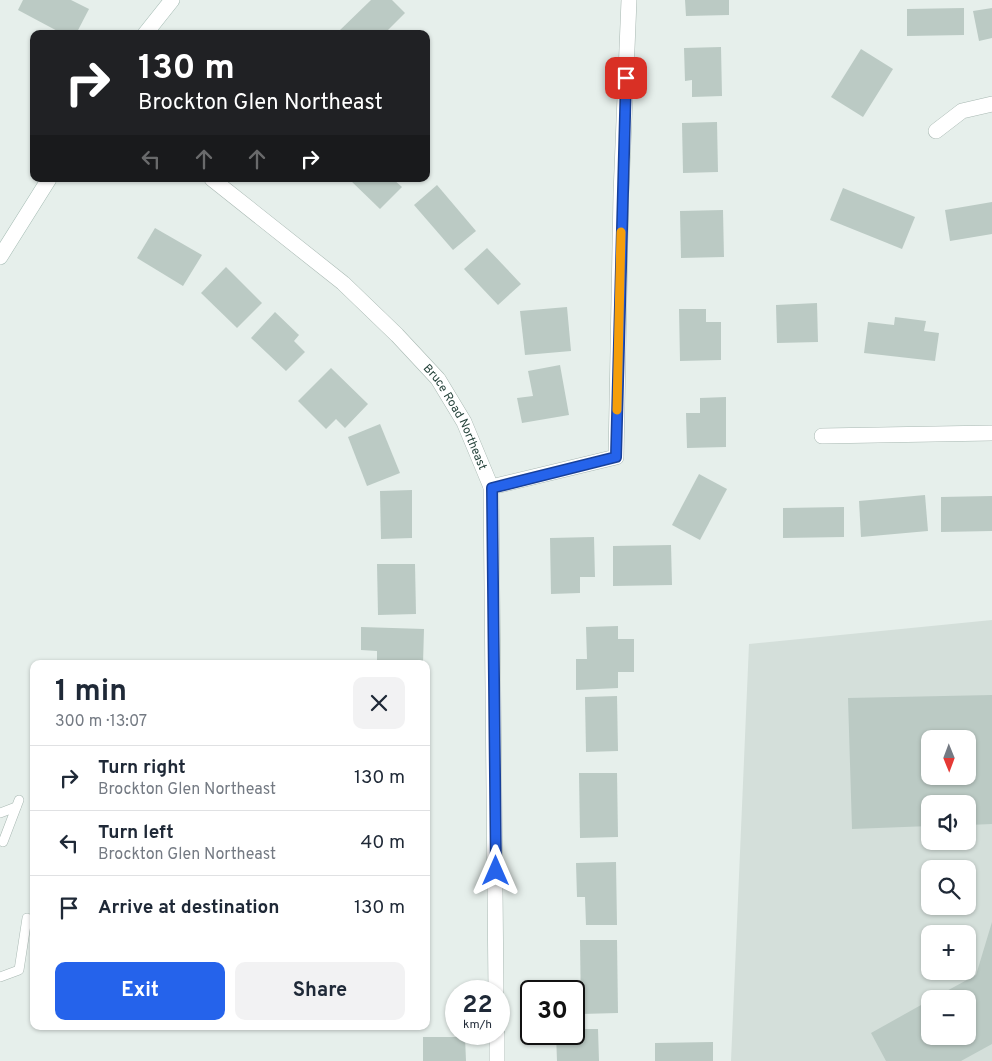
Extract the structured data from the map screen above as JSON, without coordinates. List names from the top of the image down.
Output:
{
  "streets": {
    "street": ["Bruce Road Northeast"]
  },
  "north": "bottom",
  "page": {
    "turn": ["130 m", "Brockton Glen Northeast"],
    "heading": ["1 min", "300 m · 13:07"],
    "map_buttons": ["+", "−"],
    "list": [
      {
        "name": "Turn right",
        "note": "Brockton Glen Northeast",
        "value": "130 m"
      },
      {
        "name": "Turn left",
        "note": "Brockton Glen Northeast",
        "value": "40 m"
      },
      {
        "name": "Arrive at destination",
        "value": "130 m"
      }
    ],
    "buttons": ["Exit", "Share"],
    "speed": "22 km/h",
    "limit": "30"
  }
}
